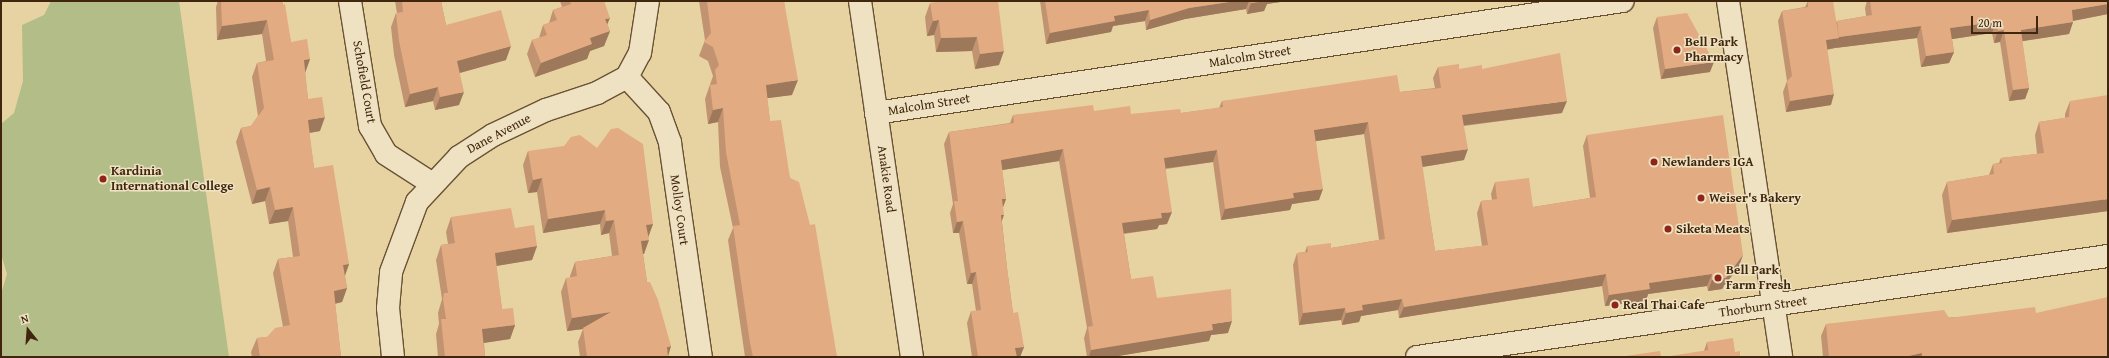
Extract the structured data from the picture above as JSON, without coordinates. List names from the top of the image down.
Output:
{
  "streets": {
    "street": [
      "Malcolm Street",
      "Schofield Court",
      "Dane Avenue",
      "Anakie Road",
      "Molloy Court",
      "Thorburn Street"
    ]
  },
  "crossings": [
    ["Malcolm Street", "Anakie Road"],
    ["Schofield Court", "Dane Avenue"],
    ["Dane Avenue", "Molloy Court"]
  ],
  "places": [
    "Bell Park Pharmacy",
    "Newlanders IGA",
    "Kardinia International College",
    "Weiser's Bakery",
    "Siketa Meats",
    "Bell Park Farm Fresh",
    "Real Thai Cafe"
  ],
  "scale_bar": "20 m",
  "north": "top"
}
